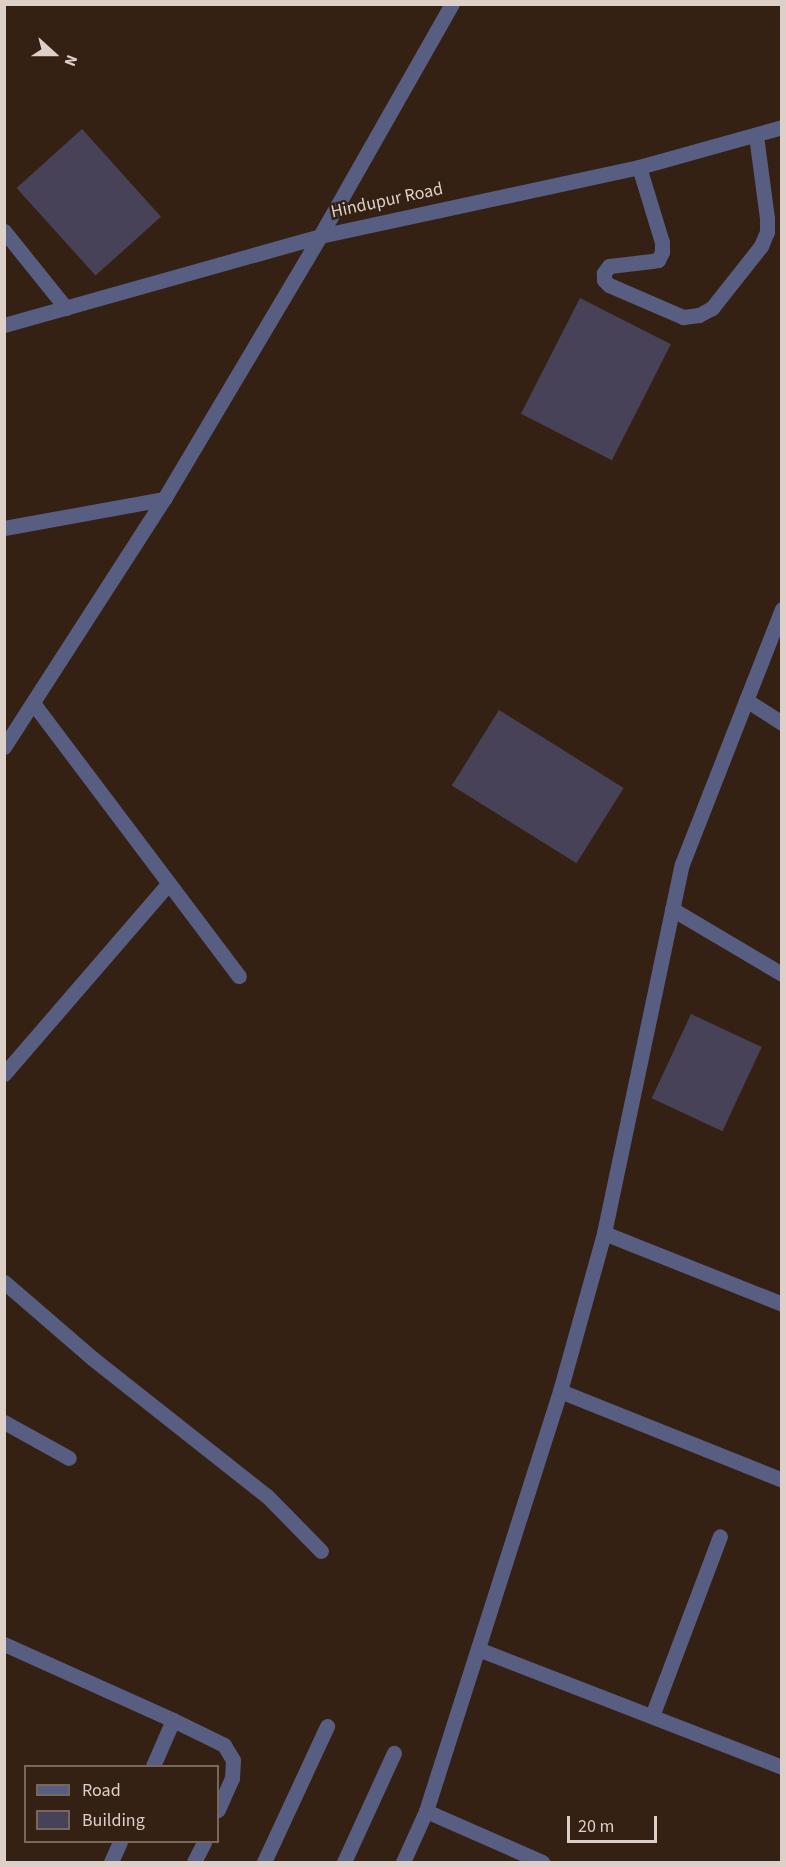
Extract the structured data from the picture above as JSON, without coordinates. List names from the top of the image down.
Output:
{
  "streets": {
    "street": ["Hindupur Road"]
  },
  "legend": ["Road", "Building"],
  "scale_bar": "20 m",
  "north": "right"
}
